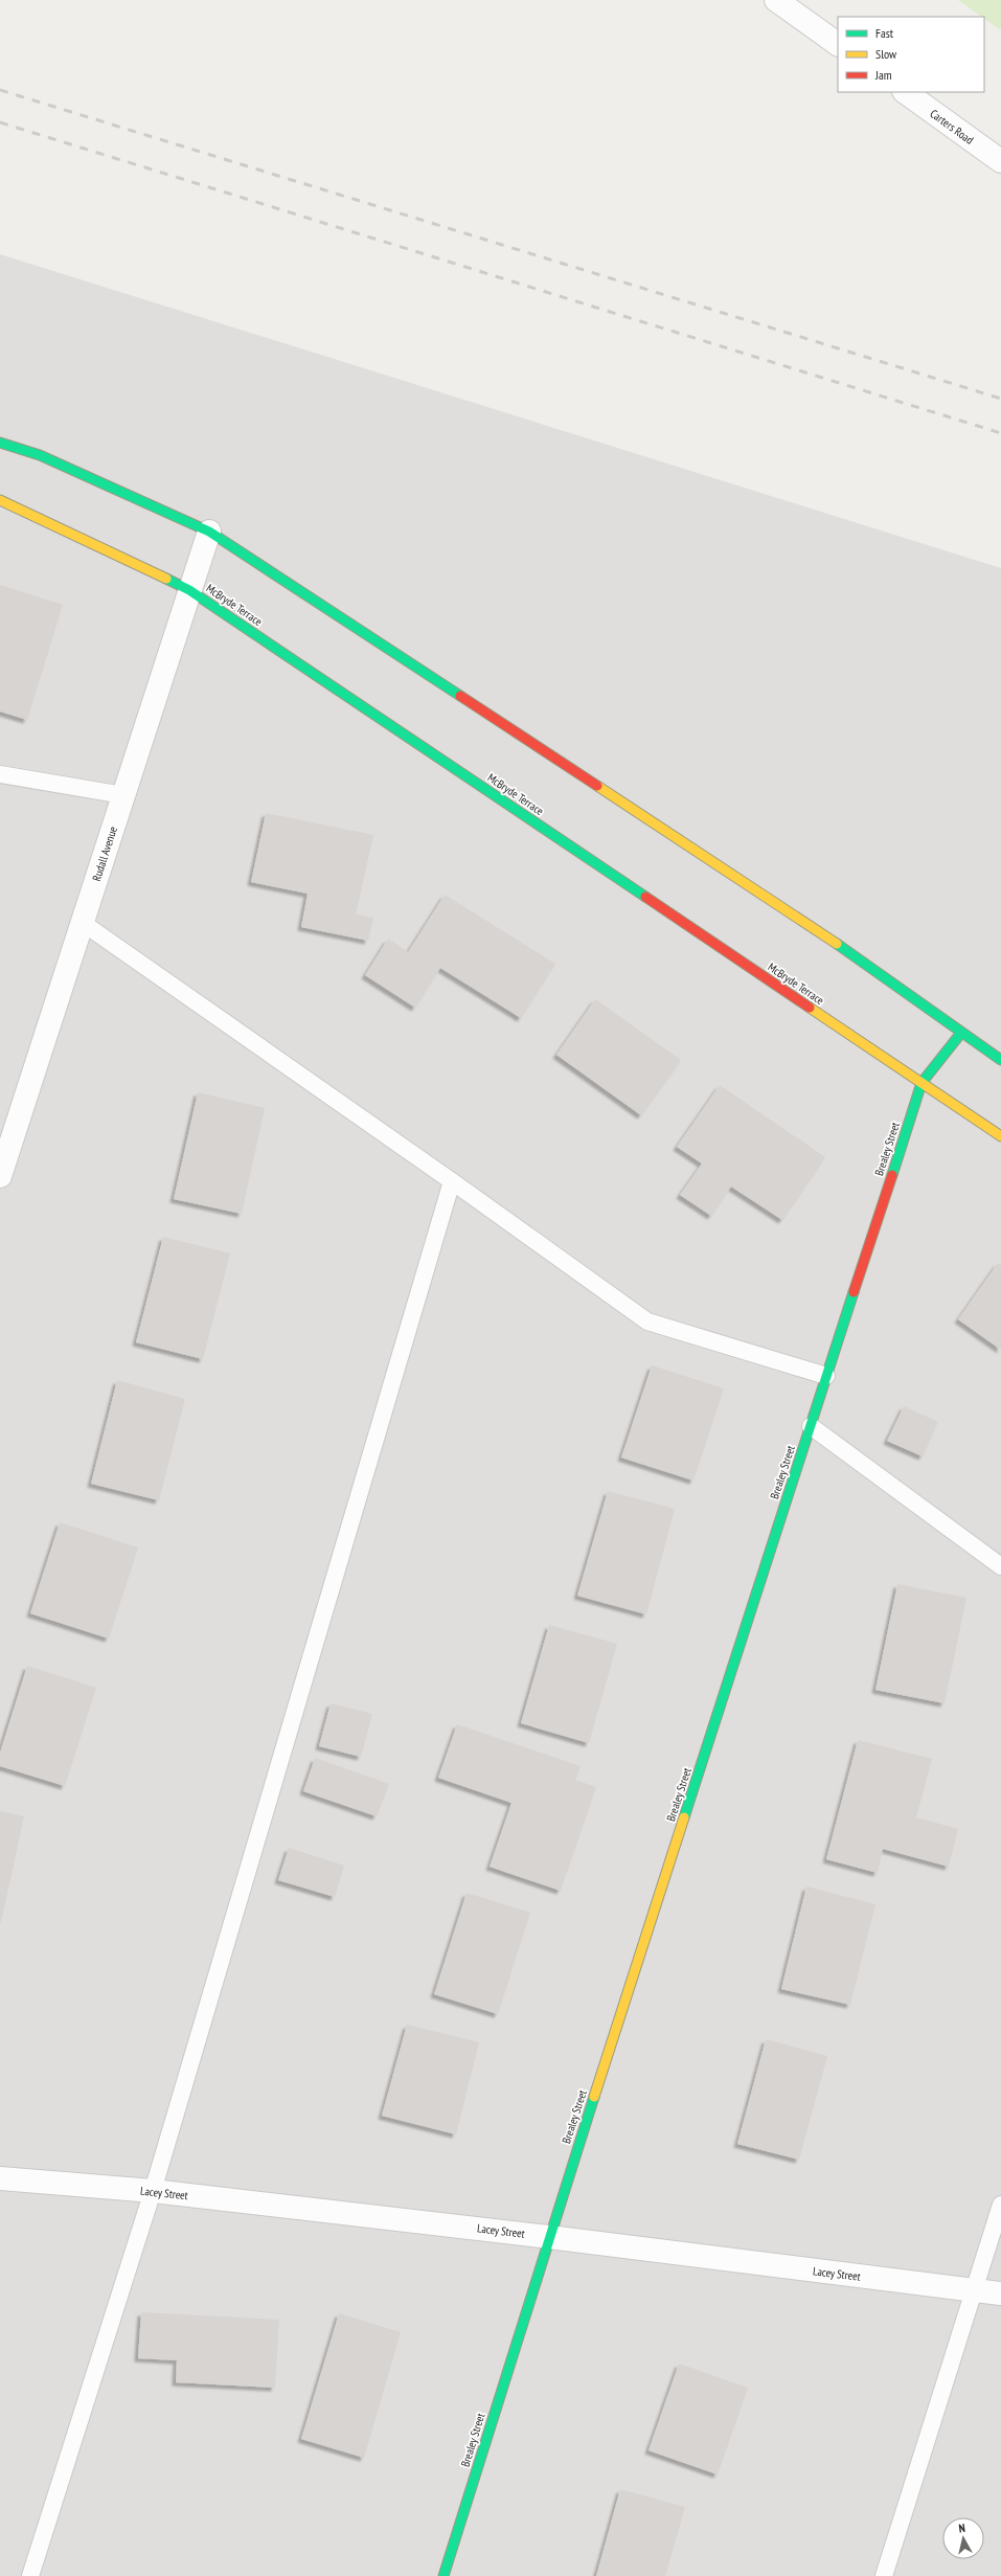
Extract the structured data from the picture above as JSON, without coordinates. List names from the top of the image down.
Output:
{
  "streets": {
    "main road": ["McBryde Terrace", "Brealey Street"],
    "street": ["Carters Road", "Rudall Avenue", "Lacey Street"]
  },
  "crossings": [
    ["McBryde Terrace", "Rudall Avenue"],
    ["McBryde Terrace", "Brealey Street"],
    ["Brealey Street", "Lacey Street"]
  ],
  "legend": ["Fast", "Slow", "Jam"],
  "north": "top"
}
